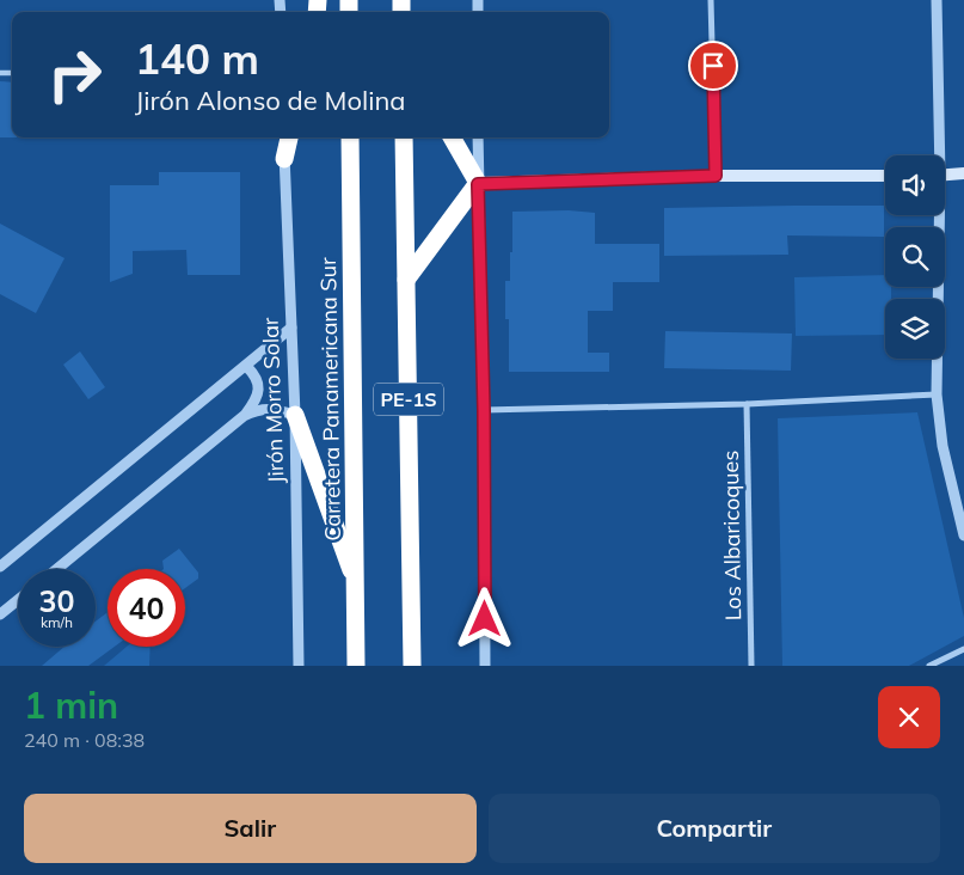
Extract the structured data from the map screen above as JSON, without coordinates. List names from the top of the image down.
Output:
{
  "streets": {
    "highway": ["Carretera Panamericana Sur", "PE-1S"],
    "street": ["Jirón Morro Solar", "Los Albaricoques"]
  },
  "page": {
    "turn": ["140 m", "Jirón Alonso de Molina"],
    "speed": "30 km/h",
    "limit": "40",
    "heading": ["1 min", "240 m · 08:38"],
    "buttons": ["Salir", "Compartir"]
  }
}
